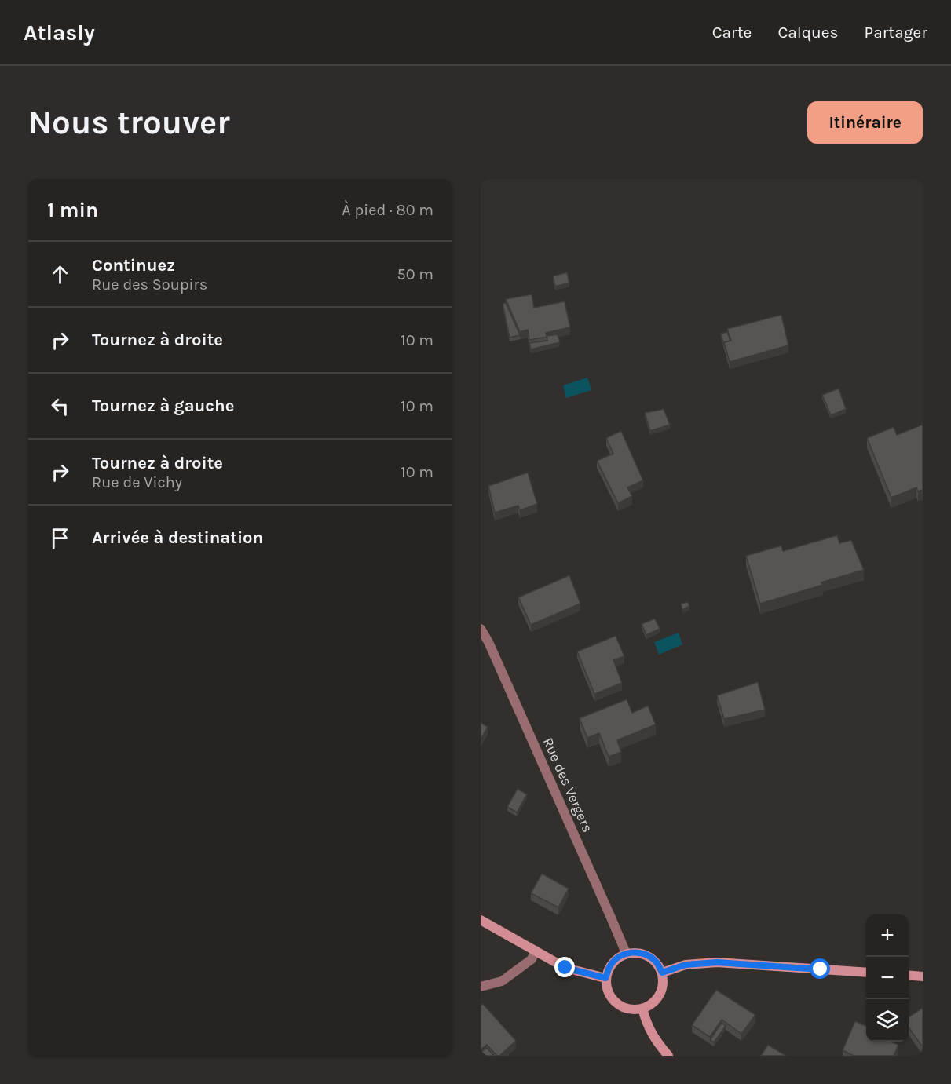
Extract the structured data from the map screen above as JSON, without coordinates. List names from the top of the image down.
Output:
{
  "streets": {
    "street": ["Rue des Vergers"]
  },
  "page": {
    "header": "Atlasly",
    "nav": ["Carte", "Calques", "Partager"],
    "buttons": "Itinéraire",
    "title": "Nous trouver",
    "heading": ["1 min", "À pied · 80 m"],
    "list": [
      ["Continuez", "Rue des Soupirs", "50 m"],
      ["Tournez à droite", "10 m"],
      ["Tournez à gauche", "10 m"],
      ["Tournez à droite", "Rue de Vichy", "10 m"],
      "Arrivée à destination"
    ],
    "map_buttons": ["+", "−"]
  }
}
